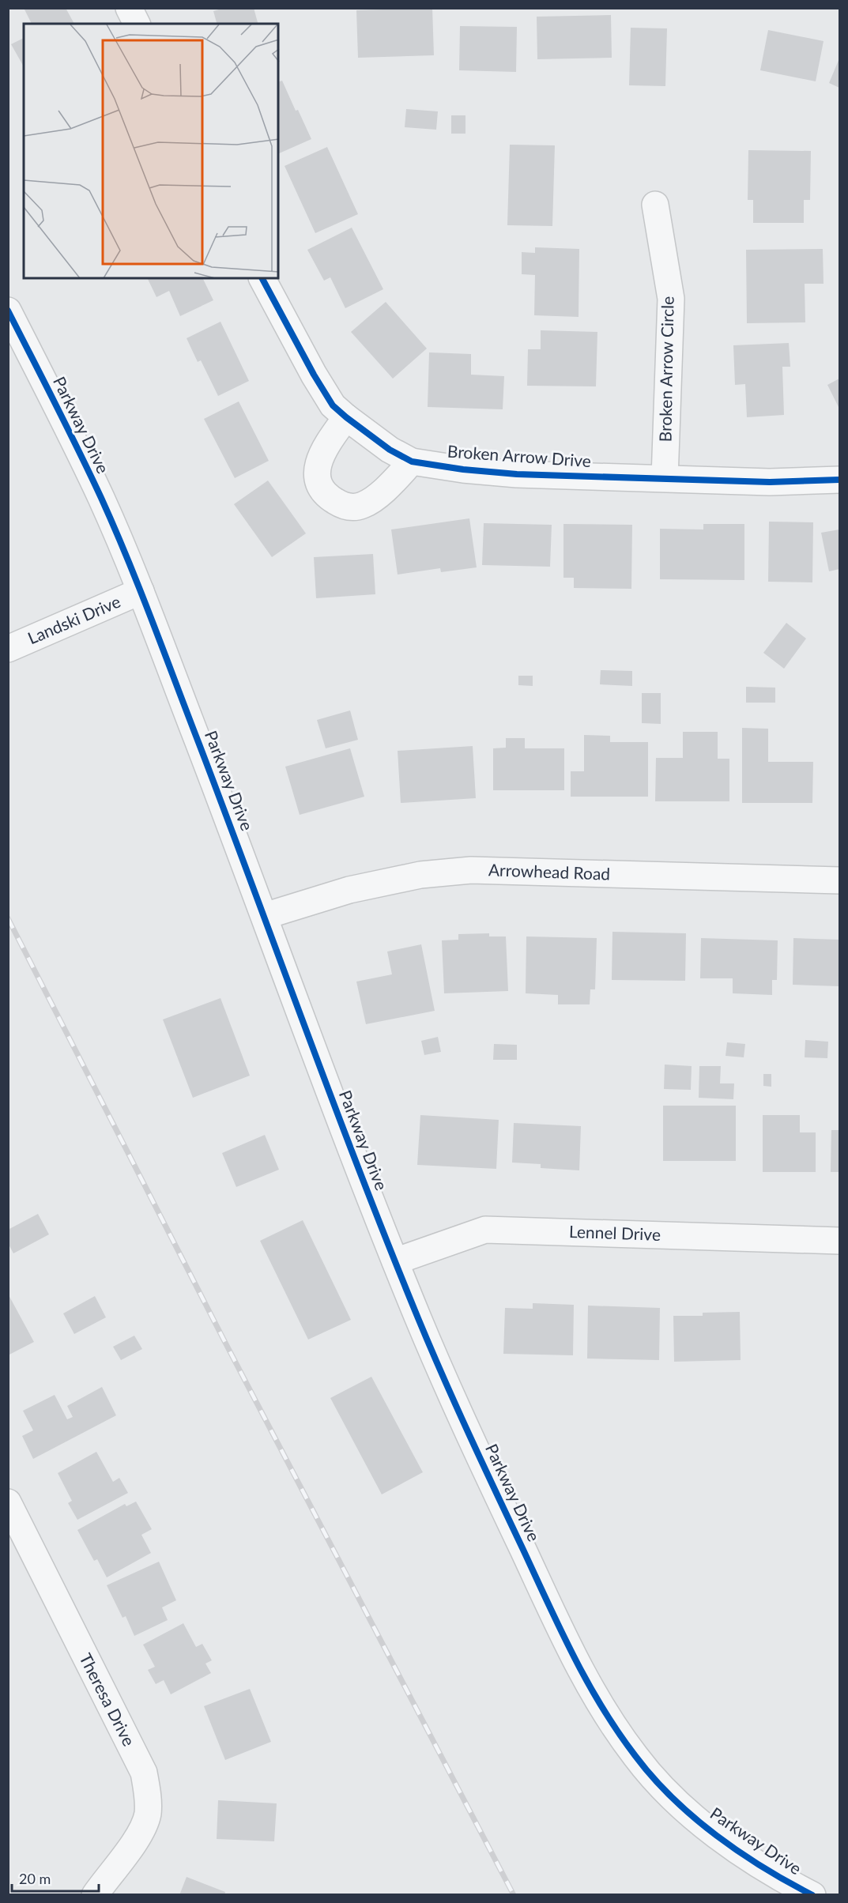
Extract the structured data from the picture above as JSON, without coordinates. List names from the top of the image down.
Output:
{
  "streets": {
    "street": [
      "Broken Arrow Circle",
      "Parkway Drive",
      "Broken Arrow Drive",
      "Landski Drive",
      "Arrowhead Road",
      "Lennel Drive",
      "Theresa Drive"
    ]
  },
  "crossings": [
    ["Broken Arrow Circle", "Broken Arrow Drive"],
    ["Parkway Drive", "Landski Drive"],
    ["Parkway Drive", "Arrowhead Road"],
    ["Parkway Drive", "Lennel Drive"]
  ],
  "scale_bar": "20 m"
}
